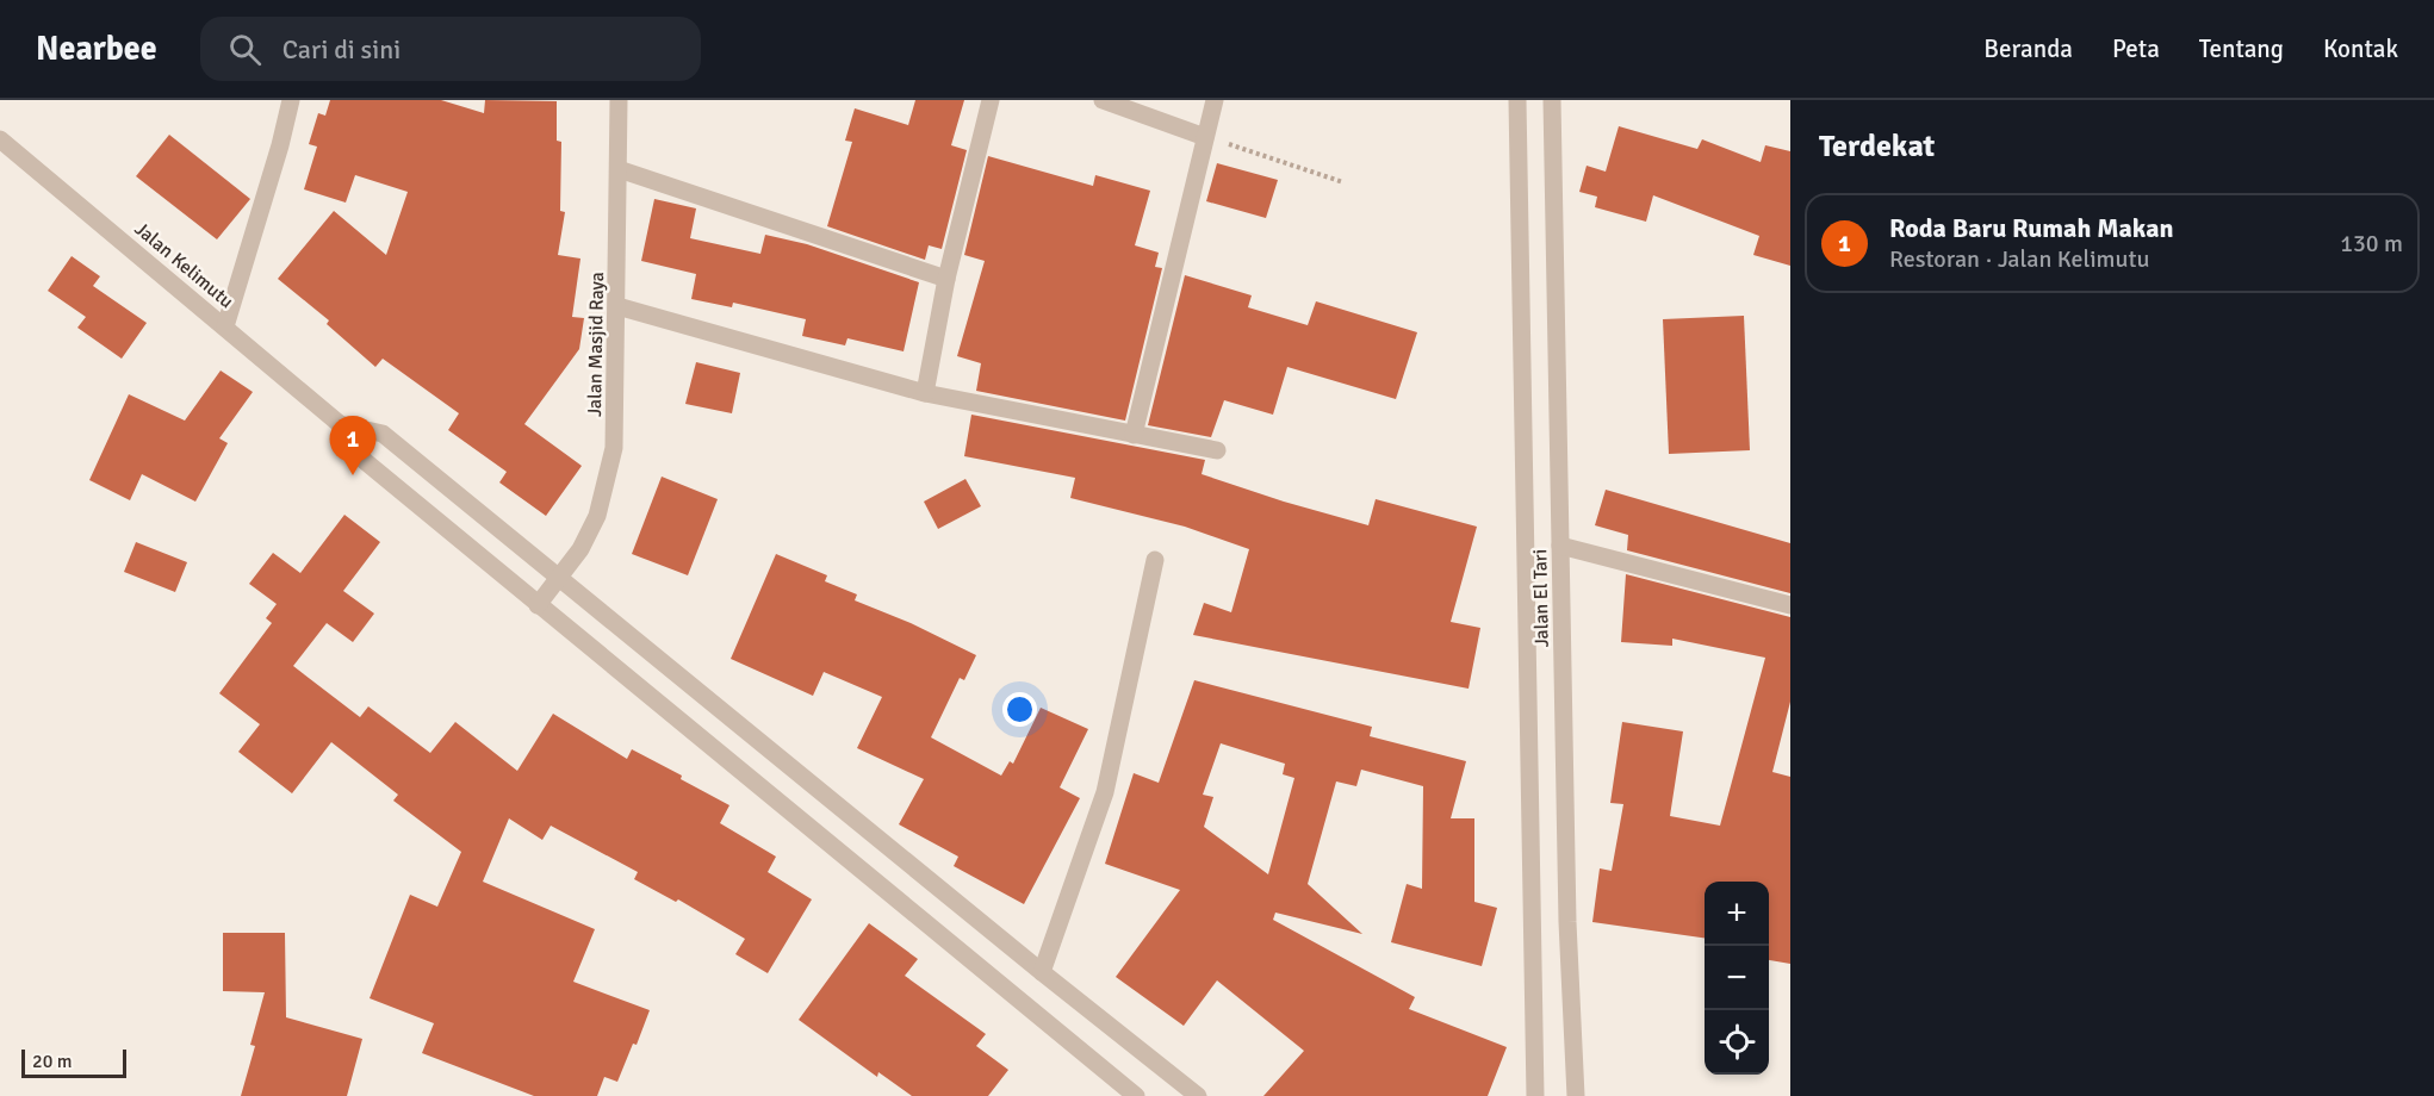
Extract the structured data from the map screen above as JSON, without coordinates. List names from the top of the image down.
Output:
{
  "streets": {
    "street": ["Jalan Kelimutu", "Jalan Masjid Raya", "Jalan El Tari"]
  },
  "crossings": [
    ["Jalan Kelimutu", "Jalan Masjid Raya"]
  ],
  "scale_bar": "20 m",
  "page": {
    "header": "Nearbee",
    "search": "Cari di sini",
    "nav": [
      "Beranda",
      "Peta",
      "Tentang",
      "Kontak"
    ],
    "heading": "Terdekat",
    "list": [
      {
        "mark": "1",
        "name": "Roda Baru Rumah Makan",
        "note": "Restoran · Jalan Kelimutu",
        "value": "130 m"
      }
    ],
    "pins": "1",
    "map_buttons": ["+", "−"],
    "scale": "20 m"
  }
}
